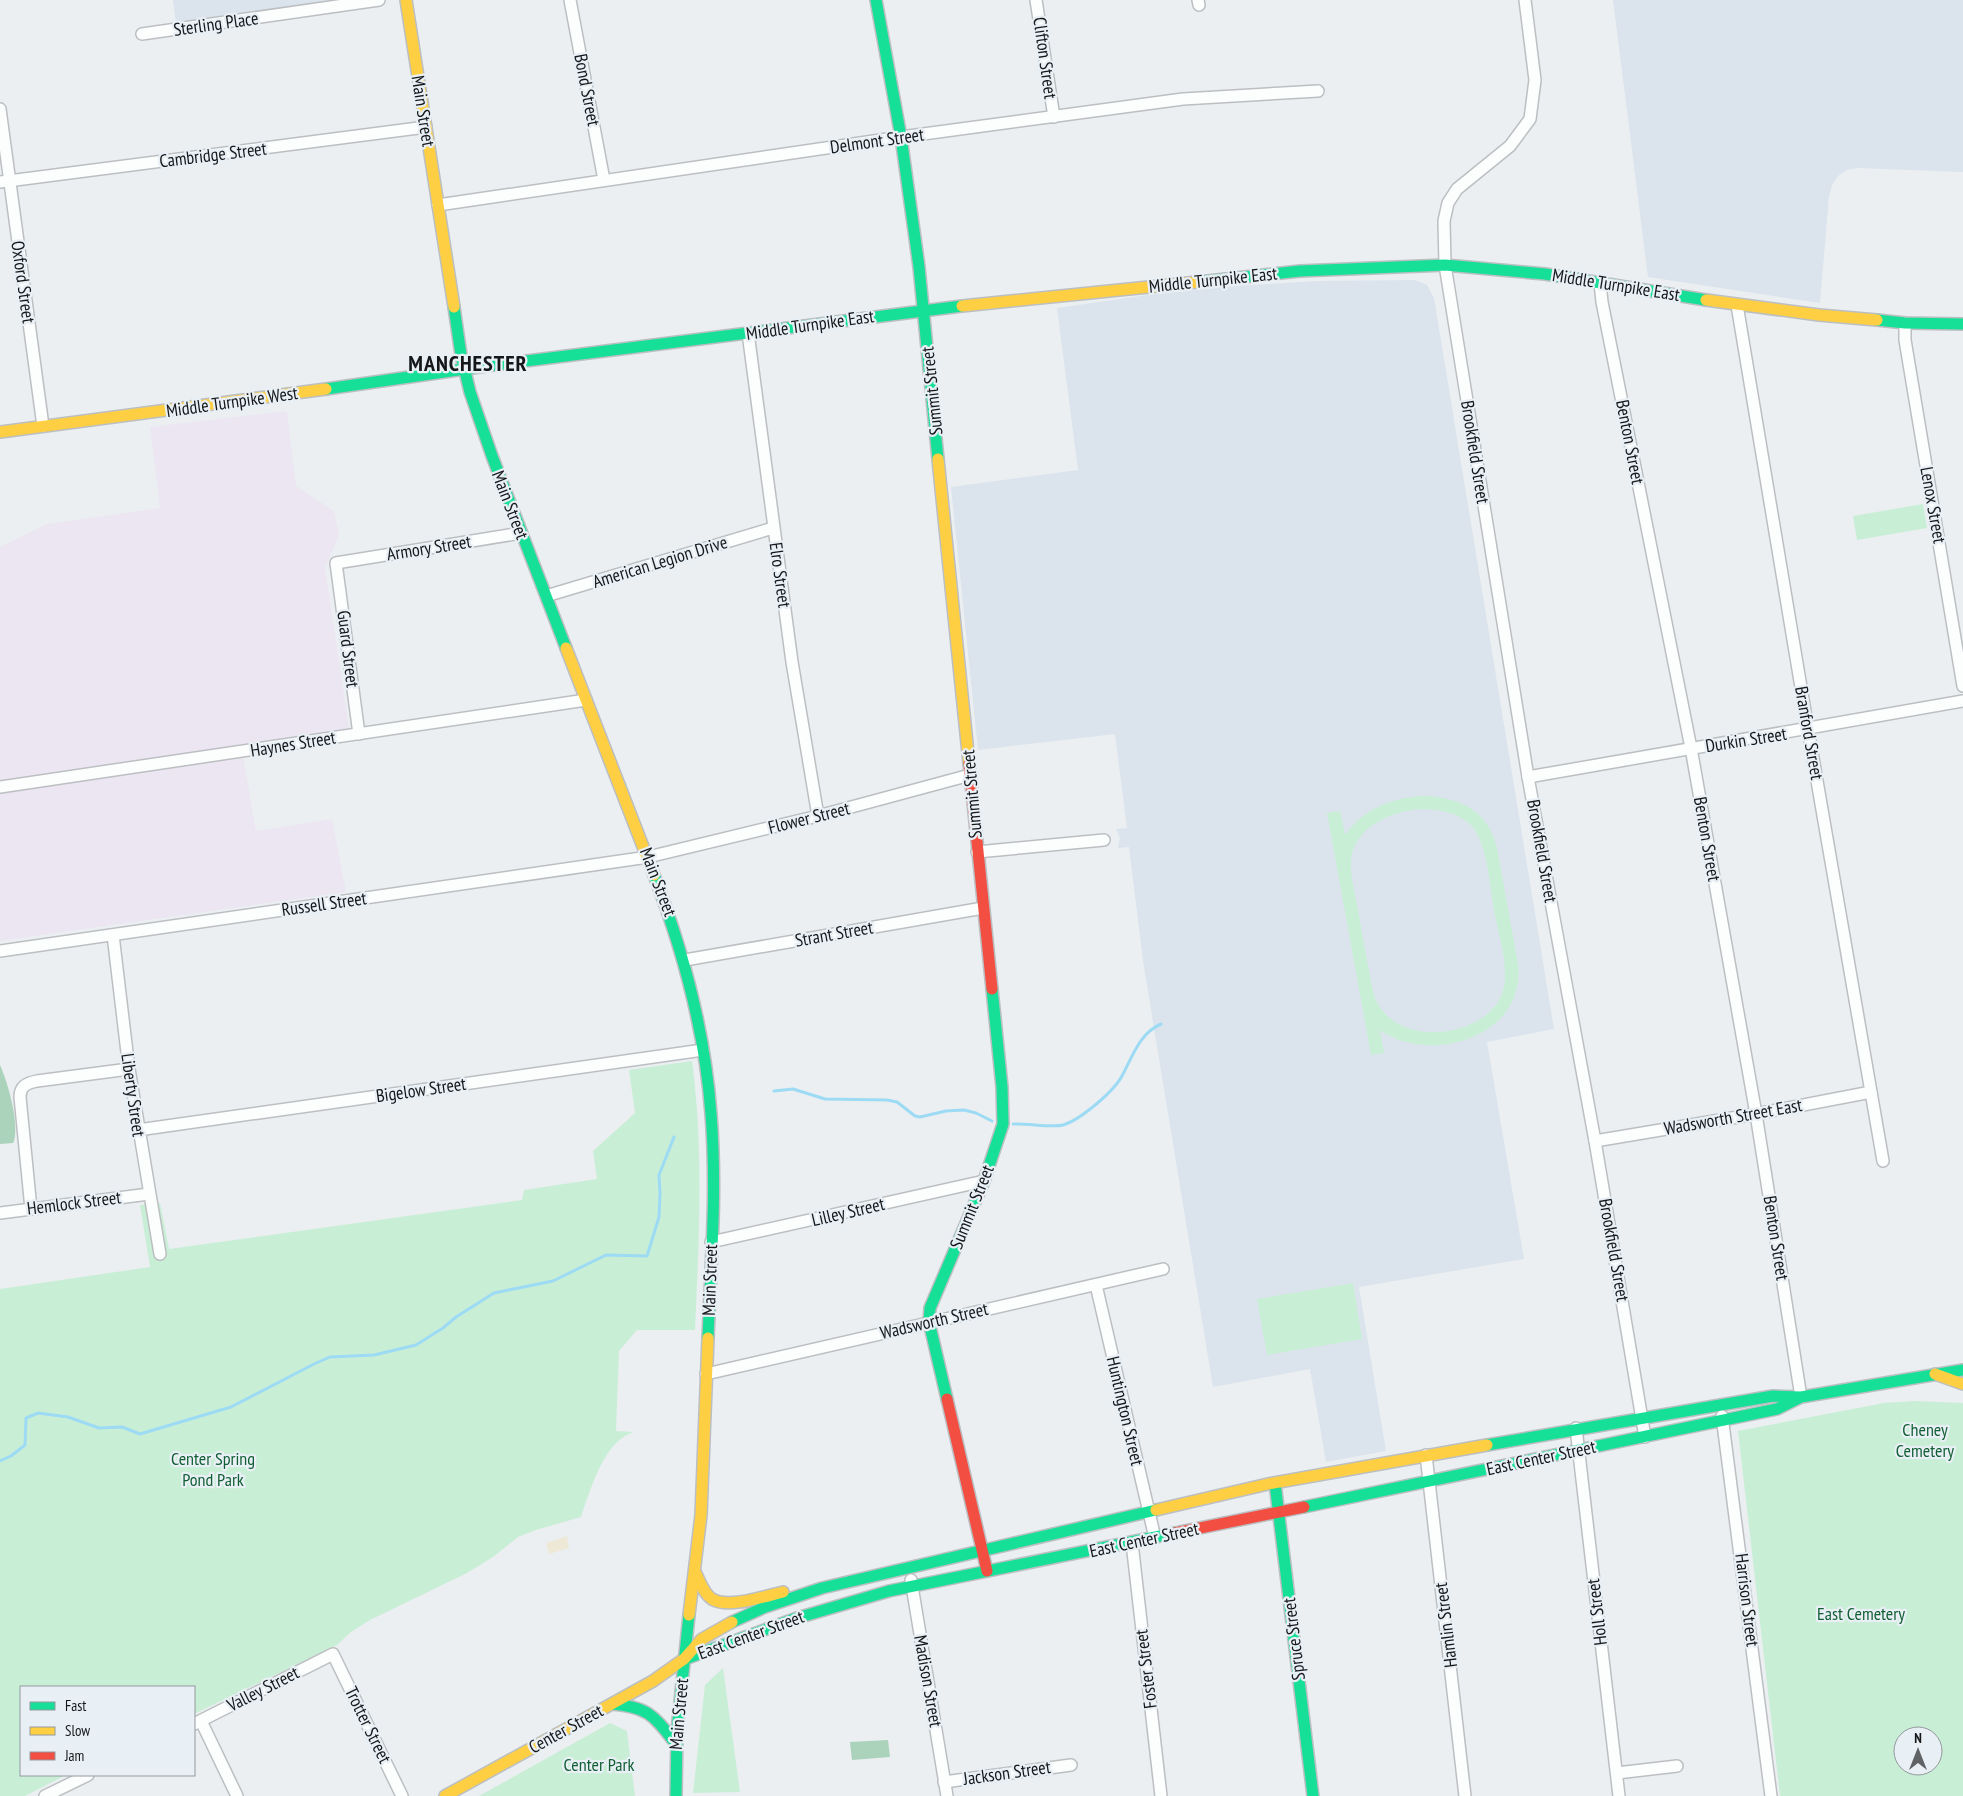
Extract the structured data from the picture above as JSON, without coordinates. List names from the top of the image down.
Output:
{
  "streets": {
    "main road": [
      "Main Street",
      "Middle Turnpike East",
      "Summit Street",
      "Middle Turnpike West",
      "East Center Street",
      "Spruce Street",
      "Center Street"
    ],
    "street": [
      "Sterling Place",
      "Clifton Street",
      "Bond Street",
      "Delmont Street",
      "Cambridge Street",
      "Oxford Street",
      "Benton Street",
      "Brookfield Street",
      "Lenox Street",
      "Armory Street",
      "American Legion Drive",
      "Elro Street",
      "Guard Street",
      "Branford Street",
      "Durkin Street",
      "Haynes Street",
      "Flower Street",
      "Russell Street",
      "Strant Street",
      "Bigelow Street",
      "Liberty Street",
      "Wadsworth Street East",
      "Hemlock Street",
      "Lilley Street",
      "Wadsworth Street",
      "Huntington Street",
      "Harrison Street",
      "Holl Street",
      "Hamlin Street",
      "Foster Street",
      "Madison Street",
      "Valley Street",
      "Trotter Street",
      "Jackson Street"
    ]
  },
  "crossings": [
    ["Clifton Street", "Delmont Street"],
    ["Bond Street", "Delmont Street"],
    ["Main Street", "Delmont Street"],
    ["Main Street", "Cambridge Street"],
    ["Main Street", "Middle Turnpike East"],
    ["Main Street", "Middle Turnpike West"],
    ["Main Street", "Armory Street"],
    ["Main Street", "American Legion Drive"],
    ["Main Street", "Haynes Street"],
    ["Main Street", "Flower Street"],
    ["Main Street", "Russell Street"],
    ["Main Street", "Strant Street"],
    ["Main Street", "Bigelow Street"],
    ["Main Street", "Lilley Street"],
    ["Main Street", "Wadsworth Street"],
    ["Main Street", "East Center Street"],
    ["Main Street", "Center Street"],
    ["Delmont Street", "Summit Street"],
    ["Cambridge Street", "Oxford Street"],
    ["Middle Turnpike East", "Summit Street"],
    ["Middle Turnpike East", "Middle Turnpike West"],
    ["Middle Turnpike East", "Benton Street"],
    ["Middle Turnpike East", "Brookfield Street"],
    ["Middle Turnpike East", "Lenox Street"],
    ["Middle Turnpike East", "Elro Street"],
    ["Middle Turnpike East", "Branford Street"],
    ["Oxford Street", "Middle Turnpike West"],
    ["Summit Street", "Flower Street"],
    ["Summit Street", "Strant Street"],
    ["Summit Street", "Lilley Street"],
    ["Summit Street", "Wadsworth Street"],
    ["Summit Street", "East Center Street"],
    ["Benton Street", "Durkin Street"],
    ["Benton Street", "Wadsworth Street East"],
    ["Benton Street", "East Center Street"],
    ["Brookfield Street", "Durkin Street"],
    ["Brookfield Street", "Wadsworth Street East"],
    ["Brookfield Street", "East Center Street"],
    ["Armory Street", "Guard Street"],
    ["American Legion Drive", "Elro Street"],
    ["Elro Street", "Flower Street"],
    ["Guard Street", "Haynes Street"],
    ["Branford Street", "Durkin Street"],
    ["Branford Street", "Wadsworth Street East"],
    ["Flower Street", "Russell Street"],
    ["Russell Street", "Liberty Street"],
    ["Bigelow Street", "Liberty Street"],
    ["Liberty Street", "Hemlock Street"],
    ["Wadsworth Street", "Huntington Street"],
    ["Huntington Street", "East Center Street"],
    ["East Center Street", "Harrison Street"],
    ["East Center Street", "Holl Street"],
    ["East Center Street", "Hamlin Street"],
    ["East Center Street", "Spruce Street"],
    ["East Center Street", "Foster Street"],
    ["East Center Street", "Madison Street"],
    ["East Center Street", "Center Street"],
    ["Madison Street", "Jackson Street"],
    ["Valley Street", "Trotter Street"]
  ],
  "districts": ["MANCHESTER"],
  "parks": [
    "Cheney Cemetery",
    "Center Spring Pond Park",
    "East Cemetery",
    "Center Park"
  ],
  "legend": ["Fast", "Slow", "Jam"],
  "north": "top"
}
